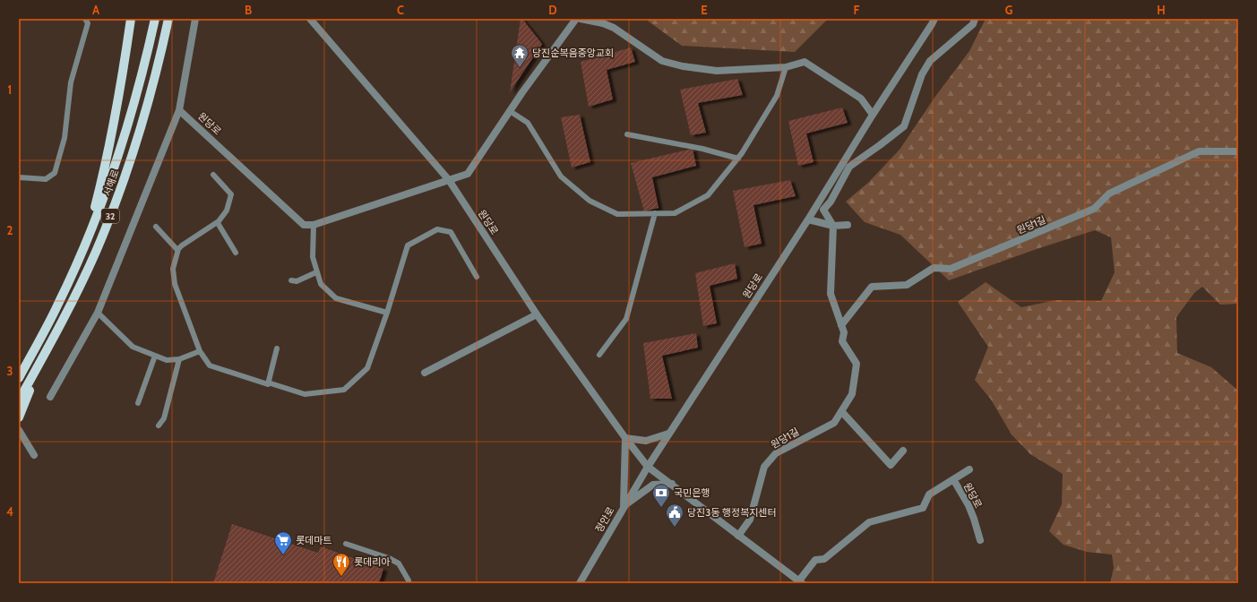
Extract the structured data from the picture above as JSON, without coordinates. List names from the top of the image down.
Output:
{
  "streets": {
    "main road": ["서해로", "32"],
    "street": ["원당로", "원당1길", "정안로"]
  },
  "crossings": [
    ["원당로", "원당1길"],
    ["원당로", "정안로"]
  ],
  "places": {
    "temple": ["당진순복음중앙교회"],
    "bank": ["국민은행"],
    "public building": ["당진3동 행정복지센터"],
    "supermarket": ["롯데마트"],
    "restaurant": ["롯데리아"]
  },
  "grid": {
    "columns": [
      "A",
      "B",
      "C",
      "D",
      "E",
      "F",
      "G",
      "H"
    ],
    "rows": [
      "1",
      "2",
      "3",
      "4"
    ]
  }
}
